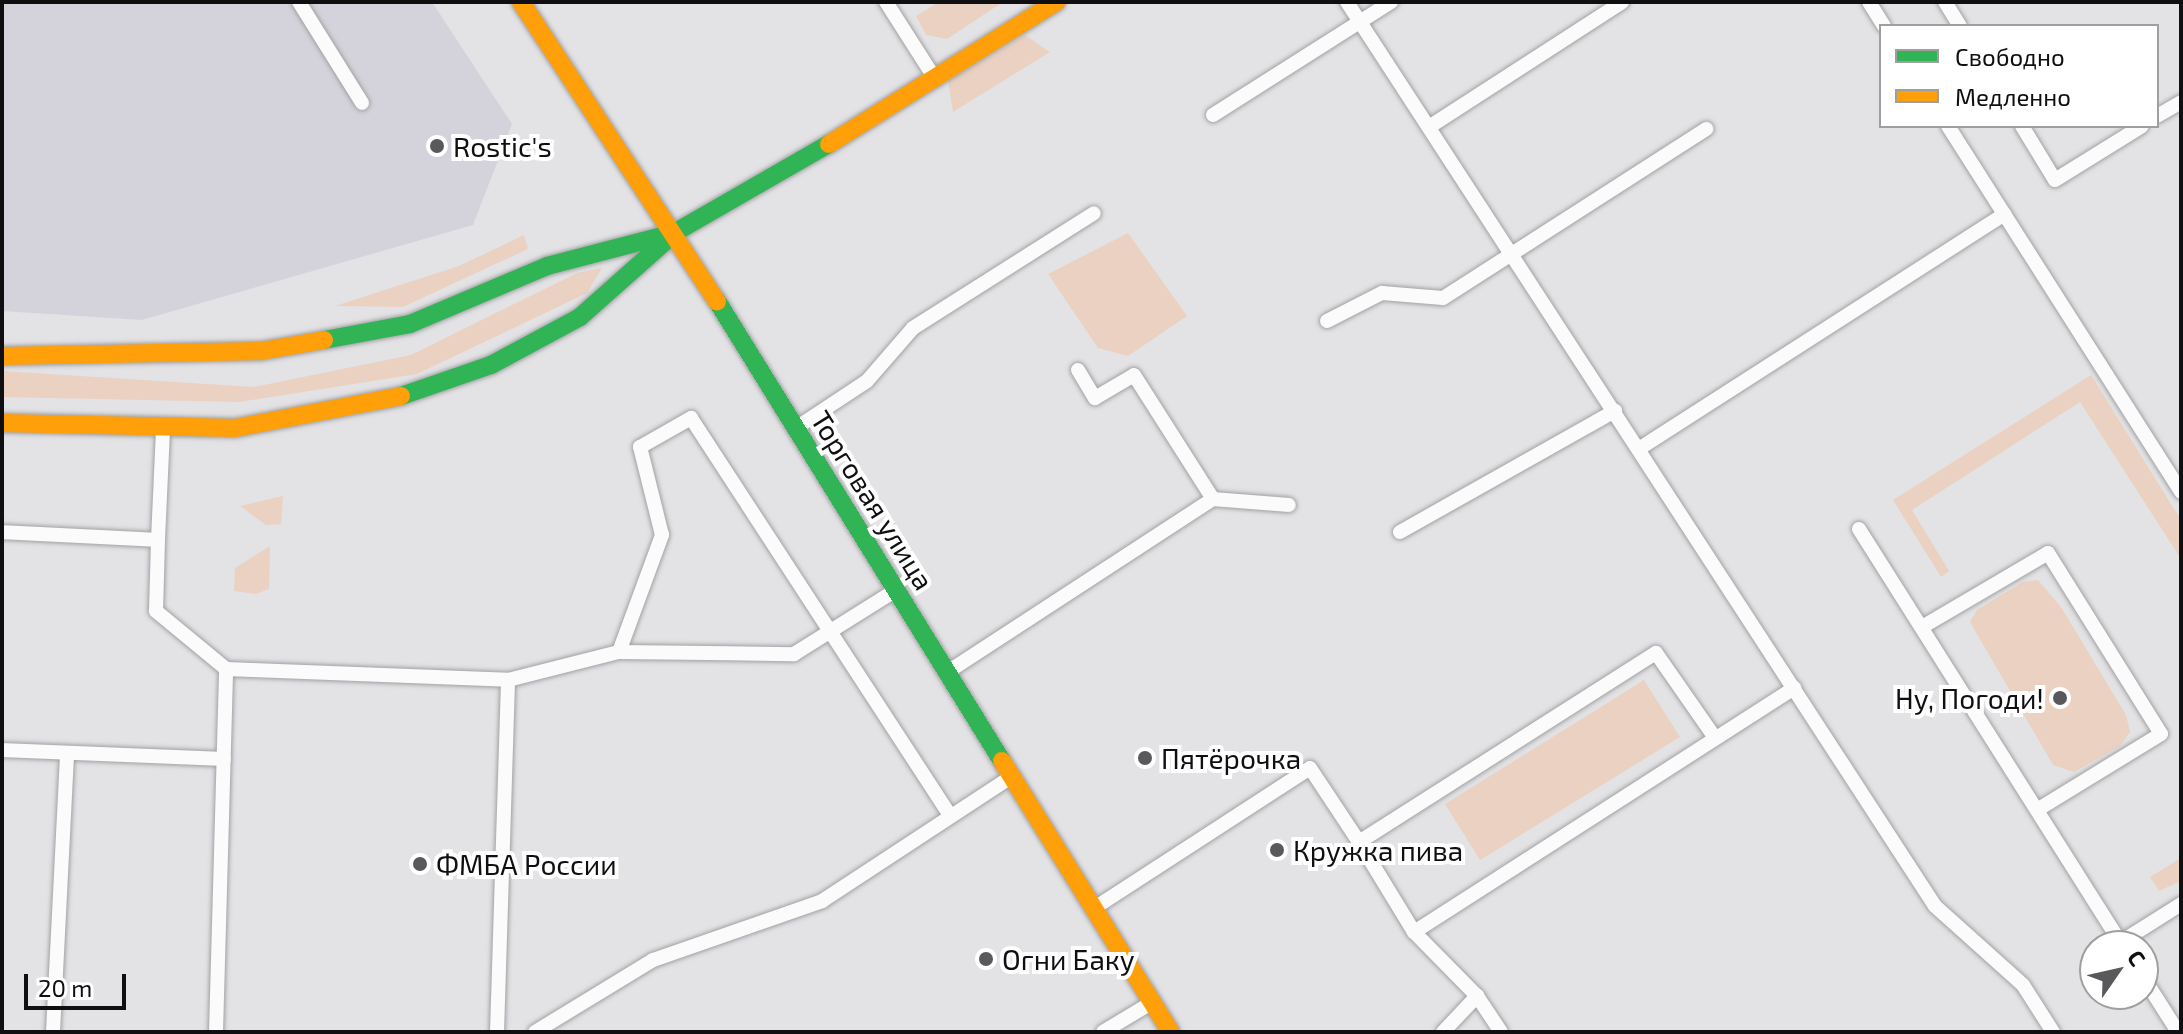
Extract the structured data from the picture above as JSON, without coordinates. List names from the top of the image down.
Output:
{
  "streets": {
    "street": ["Торговая улица"]
  },
  "places": [
    "Rostic's",
    "Ну, Погоди!",
    "Пятёрочка",
    "Кружка пива",
    "ФМБА России",
    "Огни Баку"
  ],
  "legend": ["Свободно", "Медленно"],
  "scale_bar": "20 m",
  "north": "top right"
}
